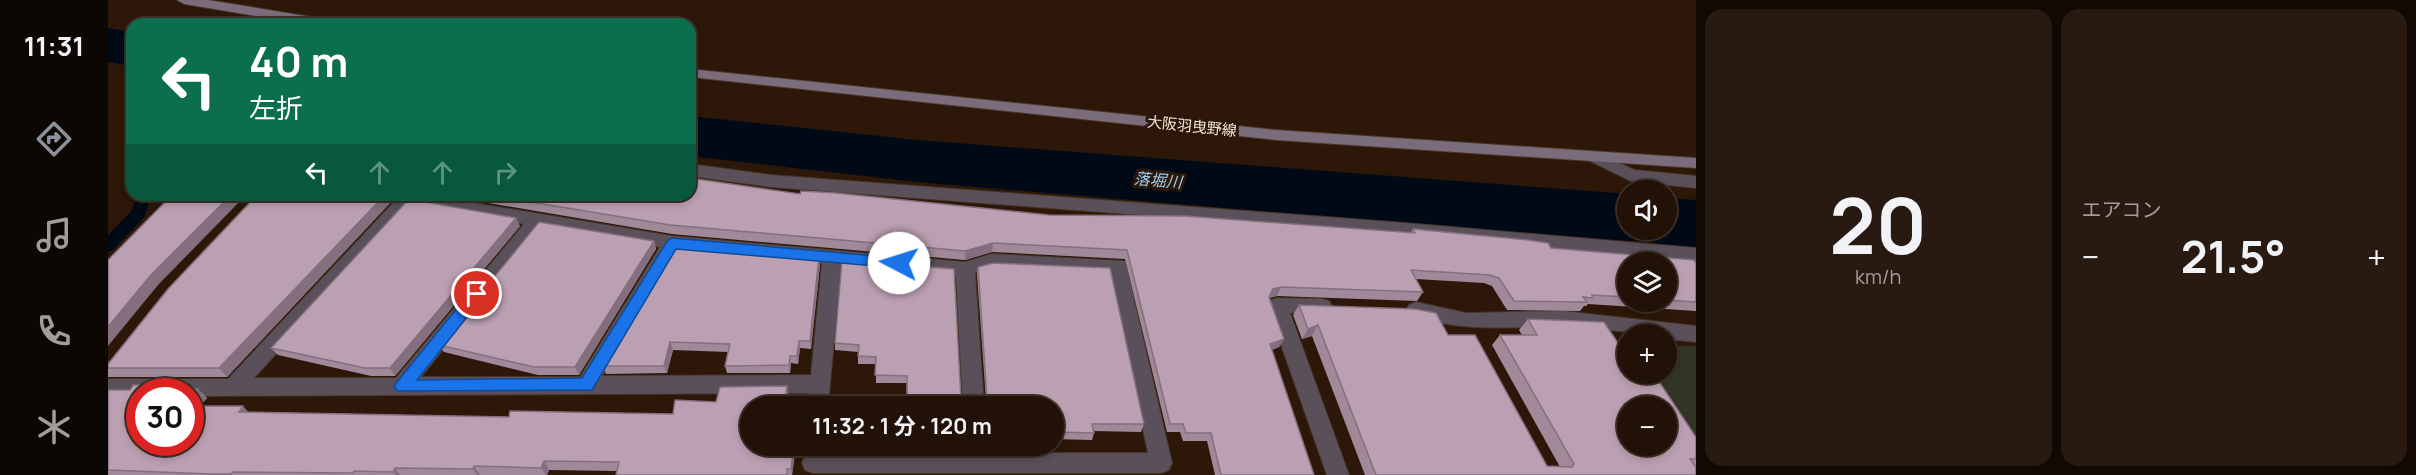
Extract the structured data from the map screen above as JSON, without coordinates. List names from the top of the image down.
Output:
{
  "streets": {
    "main road": ["大阪羽曳野線"]
  },
  "water": ["落堀川"],
  "page": {
    "tabs": "11:31",
    "tile": [
      ["20", "km/h"],
      "エアコン"
    ],
    "turn": ["40 m", "左折"],
    "map_buttons": ["+", "−"],
    "heat": ["−", "21.5°", "+"],
    "limit": "30",
    "trip": "11:32 · 1 分 · 120 m"
  }
}
